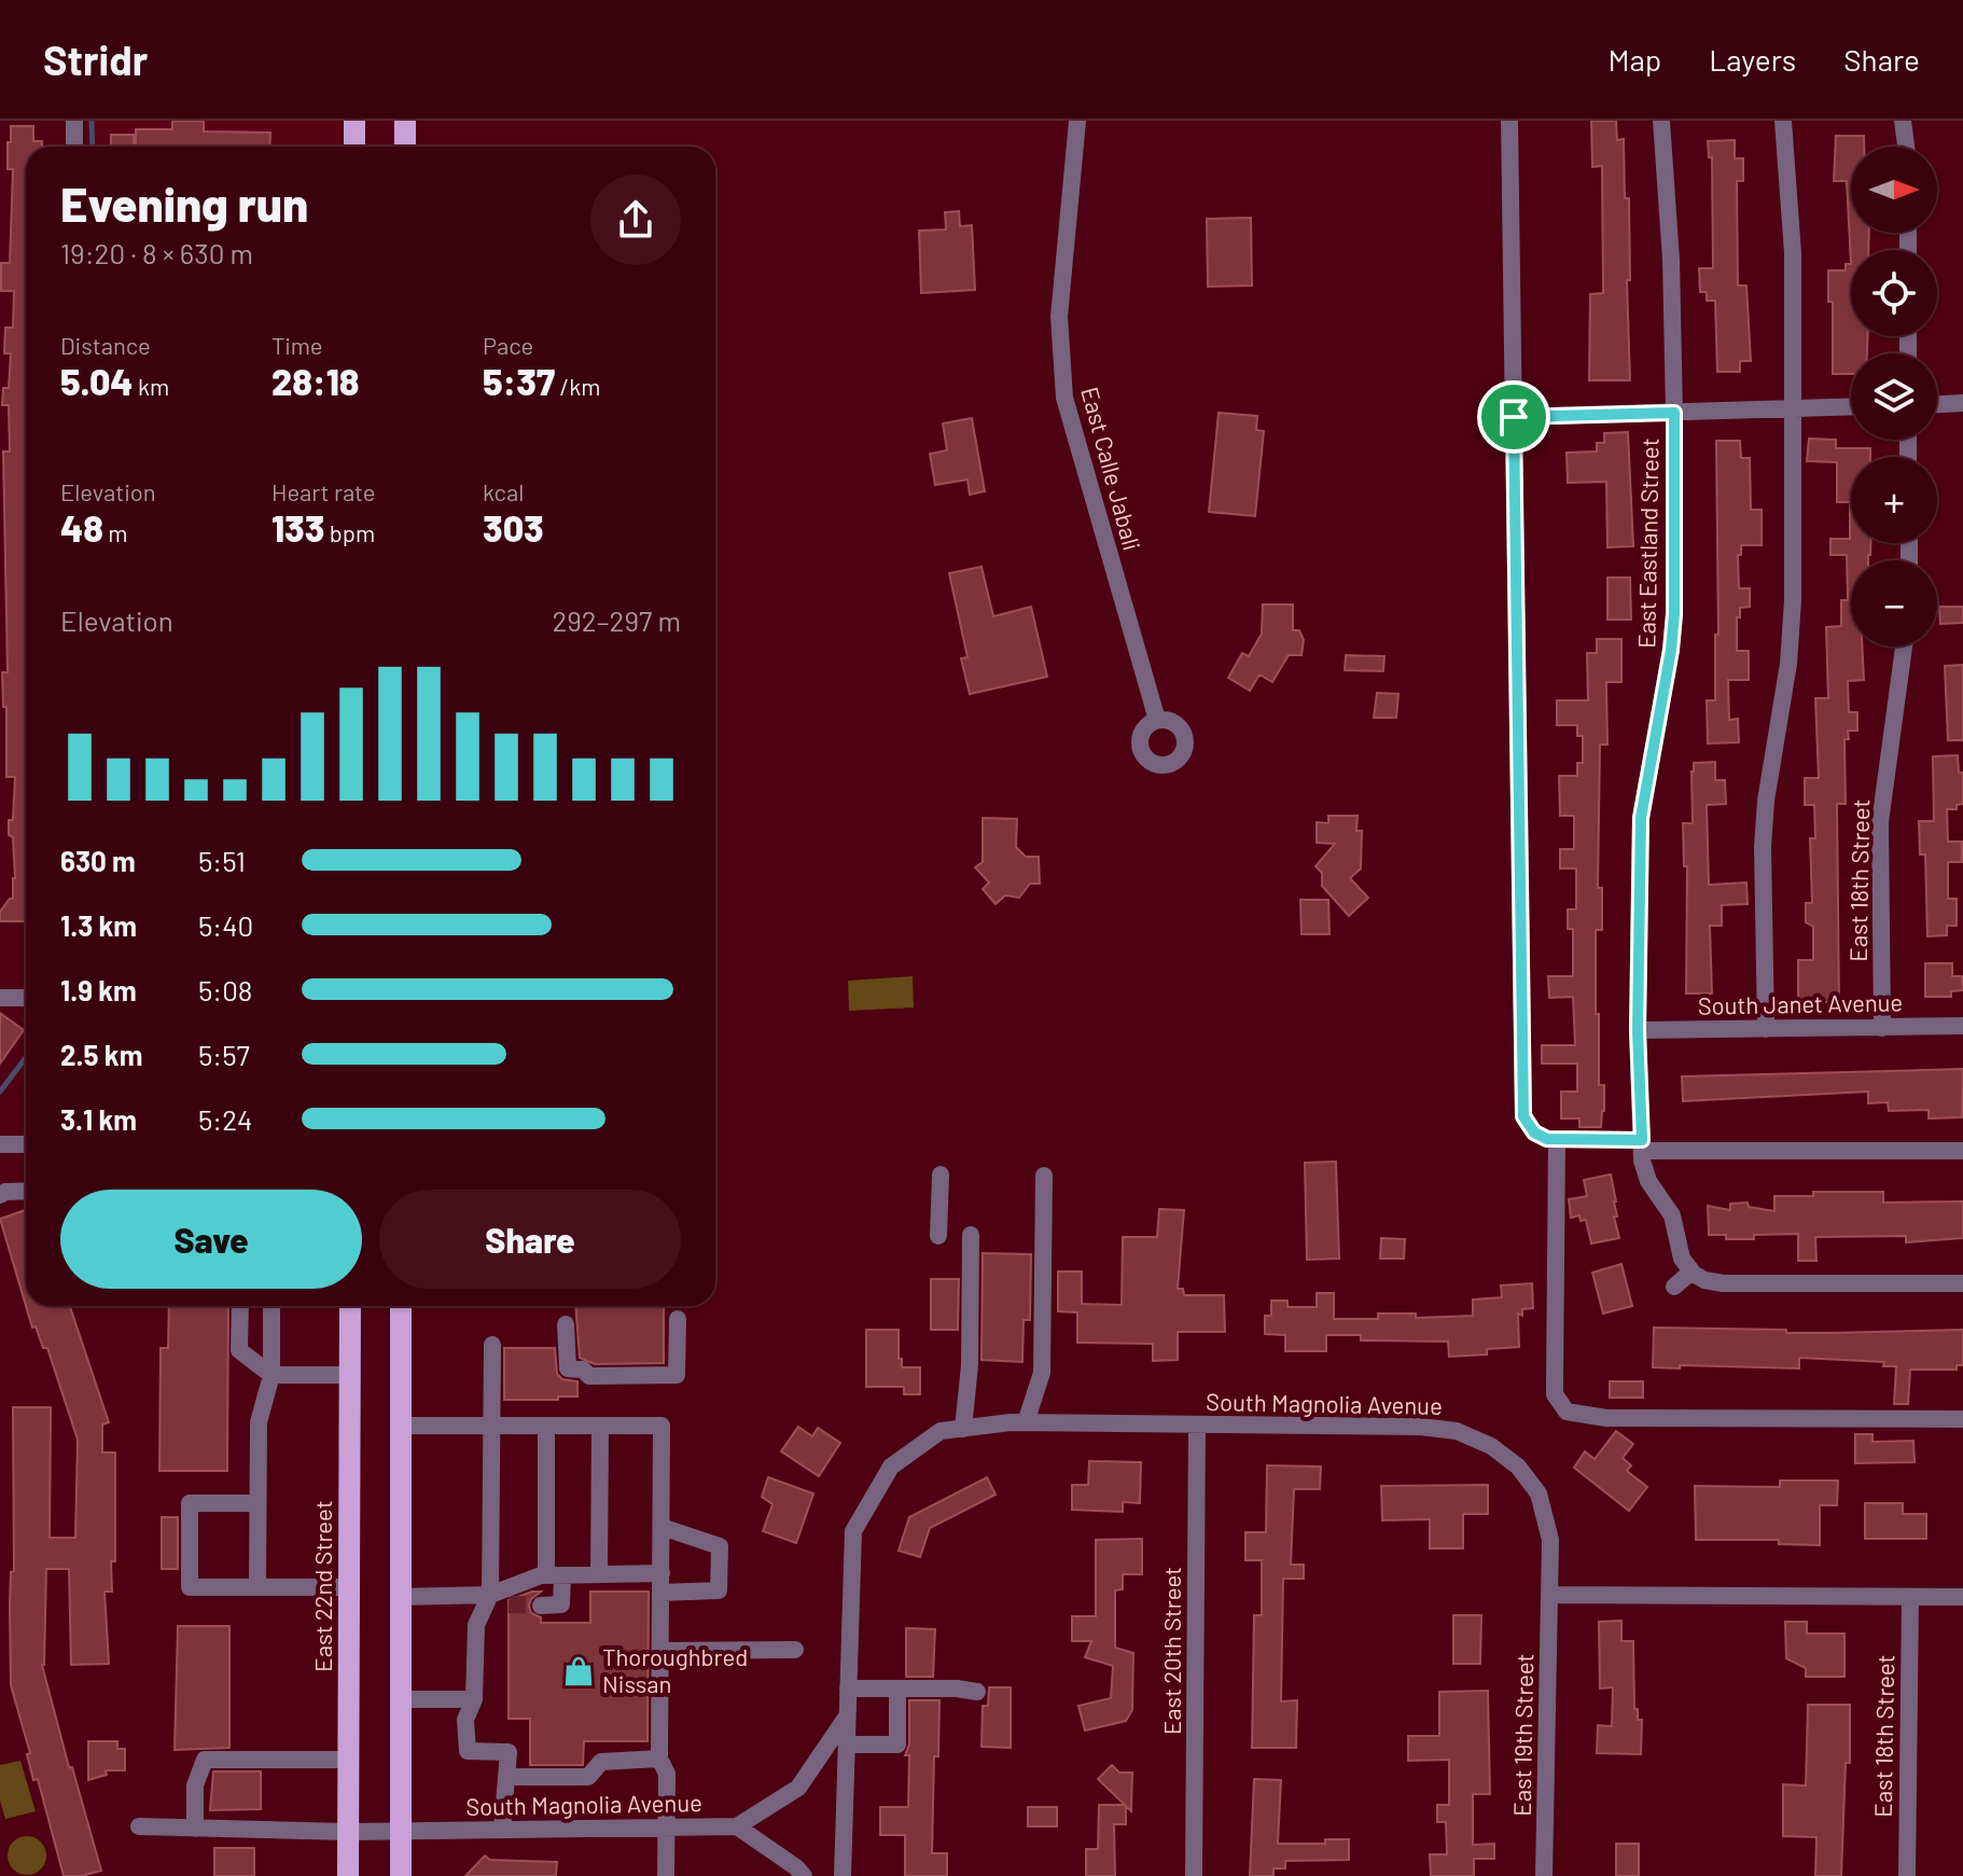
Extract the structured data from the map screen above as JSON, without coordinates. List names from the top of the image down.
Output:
{
  "streets": {
    "main road": ["East 22nd Street"],
    "street": [
      "East Calle Jabali",
      "East Eastland Street",
      "East 18th Street",
      "South Janet Avenue",
      "South Magnolia Avenue",
      "East 20th Street",
      "East 19th Street"
    ]
  },
  "crossings": [
    ["East Eastland Street", "South Janet Avenue"],
    ["East 18th Street", "South Janet Avenue"],
    ["South Magnolia Avenue", "East 22nd Street"],
    ["South Magnolia Avenue", "East 20th Street"],
    ["South Magnolia Avenue", "East 19th Street"]
  ],
  "places": {
    "shop": ["Thoroughbred Nissan"]
  },
  "north": "right",
  "page": {
    "header": "Stridr",
    "nav": ["Map", "Layers", "Share"],
    "map_buttons": ["+", "−"],
    "heading": ["Evening run", "19:20 · 8 × 630 m"],
    "stats": [
      ["Distance", "5.04 km"],
      ["Time", "28:18"],
      ["Pace", "5:37 /km"],
      ["Elevation", "48 m"],
      ["Heart rate", "133 bpm"],
      ["kcal", "303"]
    ],
    "chart": ["Elevation", "292–297 m"],
    "list": [
      {
        "name": "630 m",
        "note": "5:51"
      },
      {
        "name": "1.3 km",
        "note": "5:40"
      },
      {
        "name": "1.9 km",
        "note": "5:08"
      },
      {
        "name": "2.5 km",
        "note": "5:57"
      },
      {
        "name": "3.1 km",
        "note": "5:24"
      }
    ],
    "buttons": ["Save", "Share"]
  }
}
